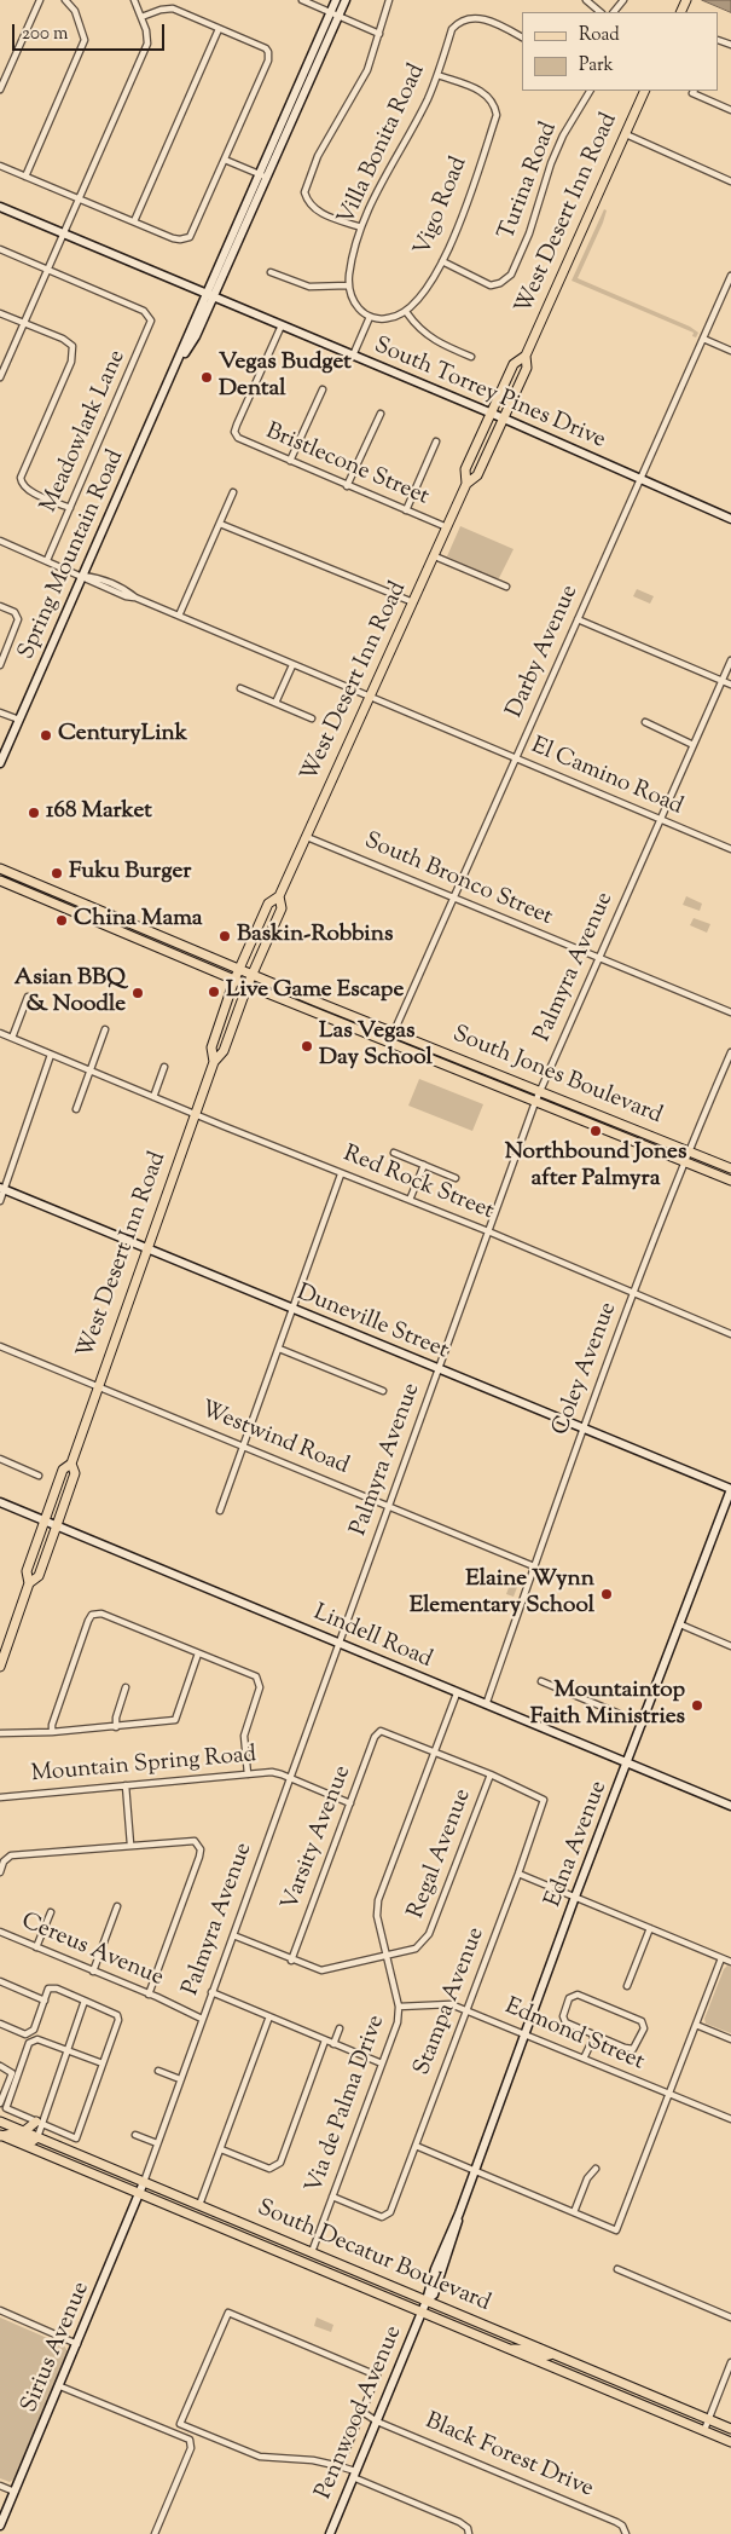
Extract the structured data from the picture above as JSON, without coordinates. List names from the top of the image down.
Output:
{
  "streets": {
    "main road": ["West Desert Inn Road", "South Jones Boulevard", "South Decatur Boulevard"],
    "street": [
      "Villa Bonita Road",
      "Turina Road",
      "Vigo Road",
      "South Torrey Pines Drive",
      "Meadowlark Lane",
      "Bristlecone Street",
      "Spring Mountain Road",
      "Darby Avenue",
      "El Camino Road",
      "South Bronco Street",
      "Palmyra Avenue",
      "Red Rock Street",
      "Duneville Street",
      "Coley Avenue",
      "Westwind Road",
      "Lindell Road",
      "Mountain Spring Road",
      "Varsity Avenue",
      "Edna Avenue",
      "Regal Avenue",
      "Cereus Avenue",
      "Stampa Avenue",
      "Edmond Street",
      "Via de Palma Drive",
      "Sirius Avenue",
      "Pennwood Avenue",
      "Black Forest Drive"
    ]
  },
  "crossings": [
    ["Villa Bonita Road", "Vigo Road"],
    ["Turina Road", "Vigo Road"],
    ["West Desert Inn Road", "South Torrey Pines Drive"],
    ["West Desert Inn Road", "Bristlecone Street"],
    ["West Desert Inn Road", "El Camino Road"],
    ["West Desert Inn Road", "South Bronco Street"],
    ["West Desert Inn Road", "South Jones Boulevard"],
    ["West Desert Inn Road", "Red Rock Street"],
    ["West Desert Inn Road", "Duneville Street"],
    ["West Desert Inn Road", "Westwind Road"],
    ["West Desert Inn Road", "Lindell Road"],
    ["South Torrey Pines Drive", "Bristlecone Street"],
    ["South Torrey Pines Drive", "Spring Mountain Road"],
    ["South Torrey Pines Drive", "Darby Avenue"],
    ["Meadowlark Lane", "El Camino Road"],
    ["Spring Mountain Road", "El Camino Road"],
    ["Darby Avenue", "El Camino Road"],
    ["Darby Avenue", "South Bronco Street"],
    ["Darby Avenue", "South Jones Boulevard"],
    ["El Camino Road", "Palmyra Avenue"],
    ["South Bronco Street", "Palmyra Avenue"],
    ["Palmyra Avenue", "South Jones Boulevard"],
    ["Palmyra Avenue", "Red Rock Street"],
    ["Palmyra Avenue", "Duneville Street"],
    ["Palmyra Avenue", "Westwind Road"],
    ["Palmyra Avenue", "Lindell Road"],
    ["Palmyra Avenue", "Mountain Spring Road"],
    ["Palmyra Avenue", "Cereus Avenue"],
    ["Palmyra Avenue", "South Decatur Boulevard"],
    ["Palmyra Avenue", "Sirius Avenue"],
    ["South Jones Boulevard", "Coley Avenue"],
    ["Red Rock Street", "Coley Avenue"],
    ["Duneville Street", "Coley Avenue"],
    ["Duneville Street", "Edna Avenue"],
    ["Coley Avenue", "Westwind Road"],
    ["Coley Avenue", "Lindell Road"],
    ["Lindell Road", "Edna Avenue"],
    ["Lindell Road", "Via de Palma Drive"],
    ["Mountain Spring Road", "Varsity Avenue"],
    ["Varsity Avenue", "Via de Palma Drive"],
    ["Edna Avenue", "Edmond Street"],
    ["Edna Avenue", "South Decatur Boulevard"],
    ["Edna Avenue", "Pennwood Avenue"],
    ["Regal Avenue", "Stampa Avenue"],
    ["Regal Avenue", "Via de Palma Drive"],
    ["Stampa Avenue", "Edmond Street"],
    ["Stampa Avenue", "Via de Palma Drive"],
    ["Edmond Street", "Via de Palma Drive"],
    ["Via de Palma Drive", "South Decatur Boulevard"],
    ["South Decatur Boulevard", "Sirius Avenue"],
    ["South Decatur Boulevard", "Pennwood Avenue"],
    ["Pennwood Avenue", "Black Forest Drive"]
  ],
  "places": [
    "Vegas Budget Dental",
    "CenturyLink",
    "168 Market",
    "Fuku Burger",
    "China Mama",
    "Baskin-Robbins",
    "Live Game Escape",
    "Asian BBQ & Noodle",
    "Las Vegas Day School",
    "Northbound Jones after Palmyra",
    "Elaine Wynn Elementary School",
    "Mountaintop Faith Ministries"
  ],
  "legend": ["Road", "Park"],
  "scale_bar": "200 m"
}
